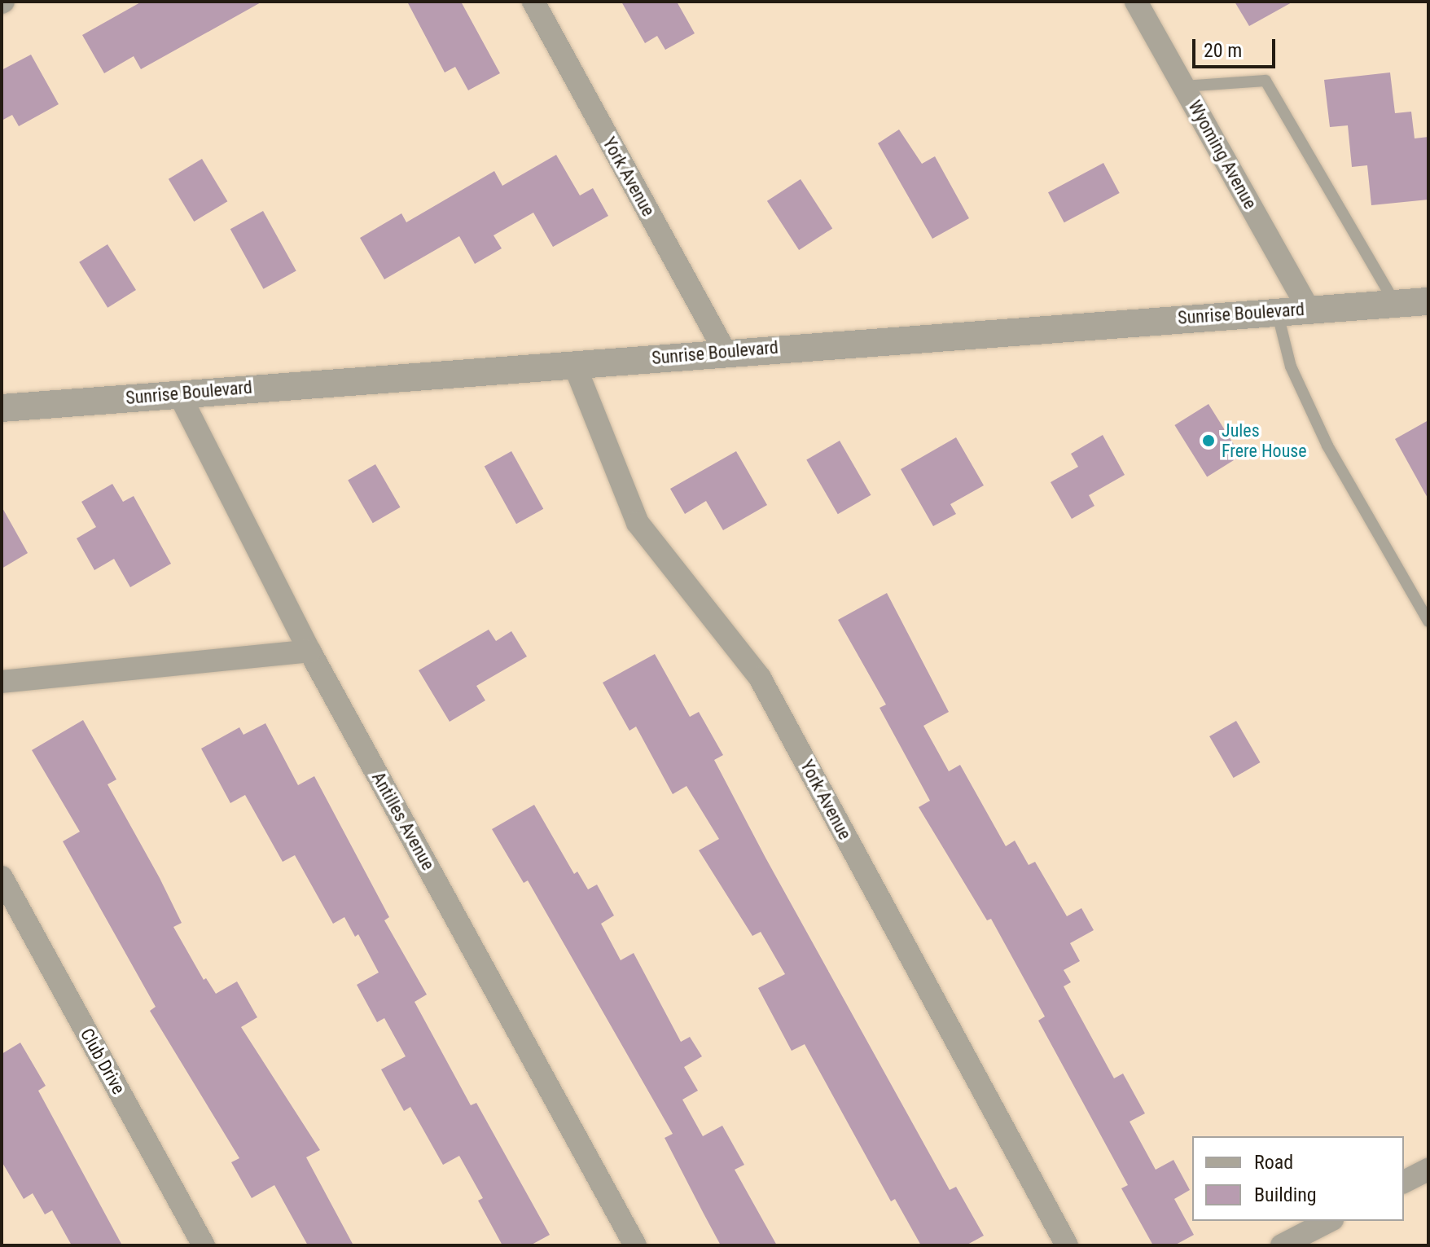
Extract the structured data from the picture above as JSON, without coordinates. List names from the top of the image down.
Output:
{
  "streets": {
    "street": [
      "Wyoming Avenue",
      "York Avenue",
      "Sunrise Boulevard",
      "Antilles Avenue",
      "Club Drive"
    ]
  },
  "crossings": [
    ["Wyoming Avenue", "Sunrise Boulevard"],
    ["York Avenue", "Sunrise Boulevard"],
    ["Sunrise Boulevard", "Antilles Avenue"]
  ],
  "places": ["Jules Frere House"],
  "legend": ["Road", "Building"],
  "scale_bar": "20 m"
}
